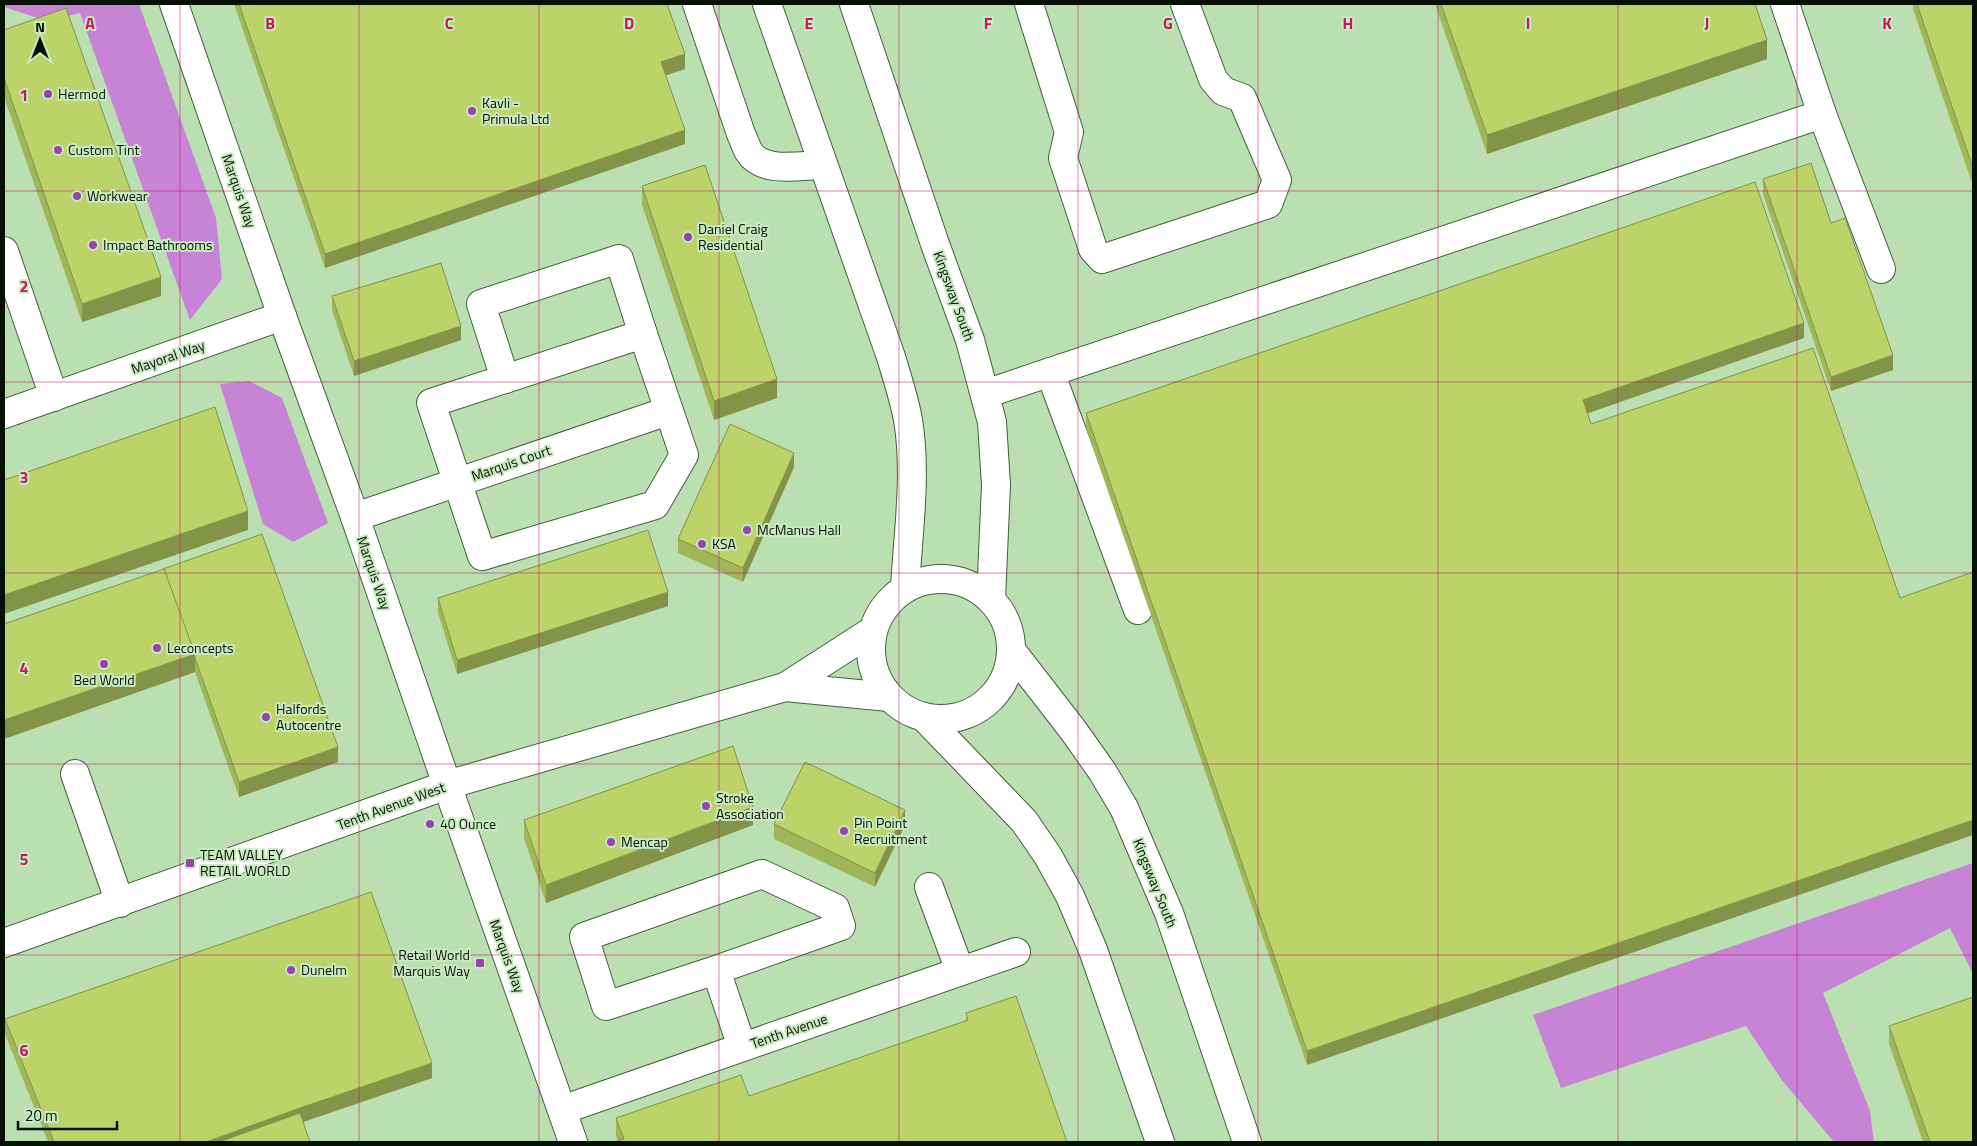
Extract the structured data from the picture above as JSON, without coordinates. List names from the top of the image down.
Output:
{
  "streets": {
    "street": [
      "Marquis Way",
      "Kingsway South",
      "Mayoral Way",
      "Marquis Court",
      "Tenth Avenue West",
      "Tenth Avenue"
    ]
  },
  "crossings": [
    ["Marquis Way", "Mayoral Way"],
    ["Marquis Way", "Marquis Court"],
    ["Marquis Way", "Tenth Avenue West"],
    ["Marquis Way", "Tenth Avenue"],
    ["Kingsway South", "Tenth Avenue West"]
  ],
  "places": {
    "other": [
      "Hermod",
      "Kavli - Primula Ltd",
      "Custom Tint",
      "Workwear",
      "Daniel Craig Residential",
      "Impact Bathrooms",
      "McManus Hall",
      "KSA",
      "Leconcepts",
      "Bed World",
      "Halfords Autocentre",
      "Stroke Association",
      "40 Ounce",
      "Pin Point Recruitment",
      "Mencap",
      "Dunelm"
    ],
    "transit": ["TEAM VALLEY RETAIL WORLD", "Retail World Marquis Way"]
  },
  "scale_bar": "20 m",
  "north": "top",
  "grid": {
    "columns": [
      "A",
      "B",
      "C",
      "D",
      "E",
      "F",
      "G",
      "H",
      "I",
      "J",
      "K"
    ],
    "rows": [
      "1",
      "2",
      "3",
      "4",
      "5",
      "6"
    ]
  }
}
